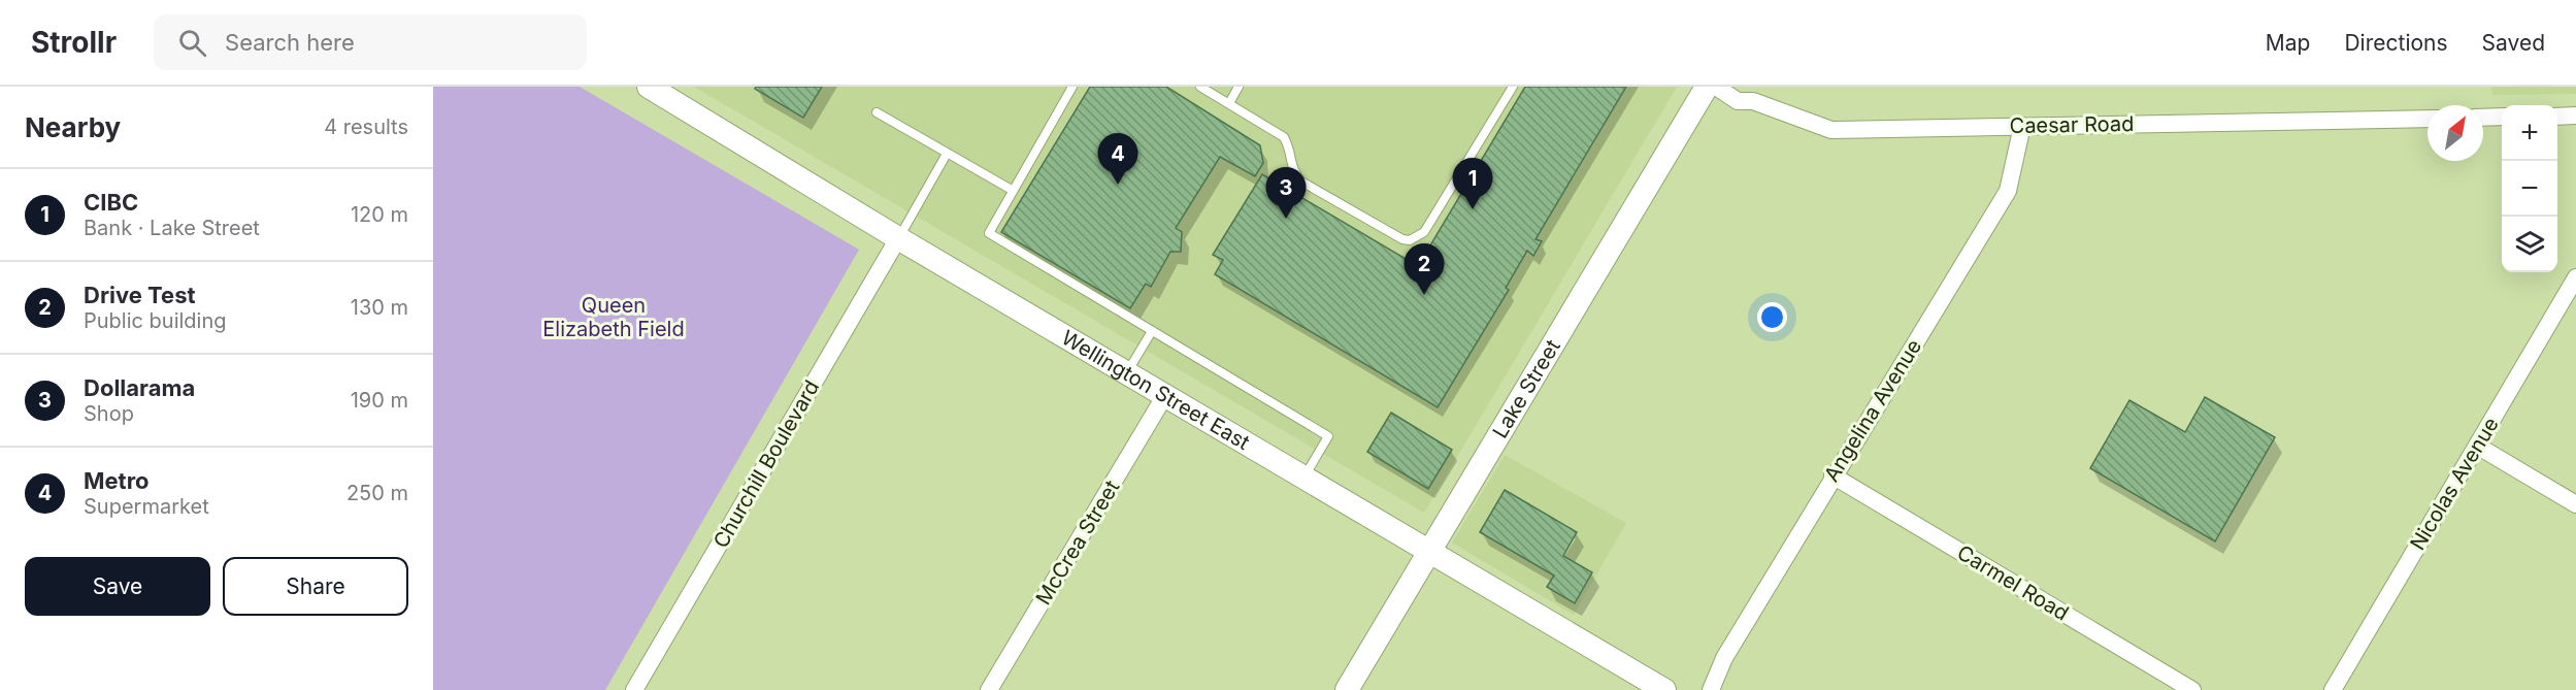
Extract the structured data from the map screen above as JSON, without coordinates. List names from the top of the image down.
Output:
{
  "streets": {
    "main road": ["Lake Street", "Wellington Street East"],
    "street": [
      "Caesar Road",
      "Angelina Avenue",
      "Churchill Boulevard",
      "Nicolas Avenue",
      "McCrea Street",
      "Carmel Road"
    ]
  },
  "crossings": [
    ["Caesar Road", "Angelina Avenue"],
    ["Lake Street", "Wellington Street East"],
    ["Wellington Street East", "Churchill Boulevard"],
    ["Wellington Street East", "McCrea Street"],
    ["Angelina Avenue", "Carmel Road"]
  ],
  "parks": ["Queen Elizabeth Field"],
  "north": "top right",
  "page": {
    "header": "Strollr",
    "search": "Search here",
    "nav": ["Map", "Directions", "Saved"],
    "heading": ["Nearby", "4 results"],
    "map_buttons": ["+", "−"],
    "pins": [
      "4",
      "1",
      "3",
      "2"
    ],
    "list": [
      {
        "mark": "1",
        "name": "CIBC",
        "note": "Bank · Lake Street",
        "value": "120 m"
      },
      {
        "mark": "2",
        "name": "Drive Test",
        "note": "Public building",
        "value": "130 m"
      },
      {
        "mark": "3",
        "name": "Dollarama",
        "note": "Shop",
        "value": "190 m"
      },
      {
        "mark": "4",
        "name": "Metro",
        "note": "Supermarket",
        "value": "250 m"
      }
    ],
    "buttons": ["Save", "Share"]
  }
}
